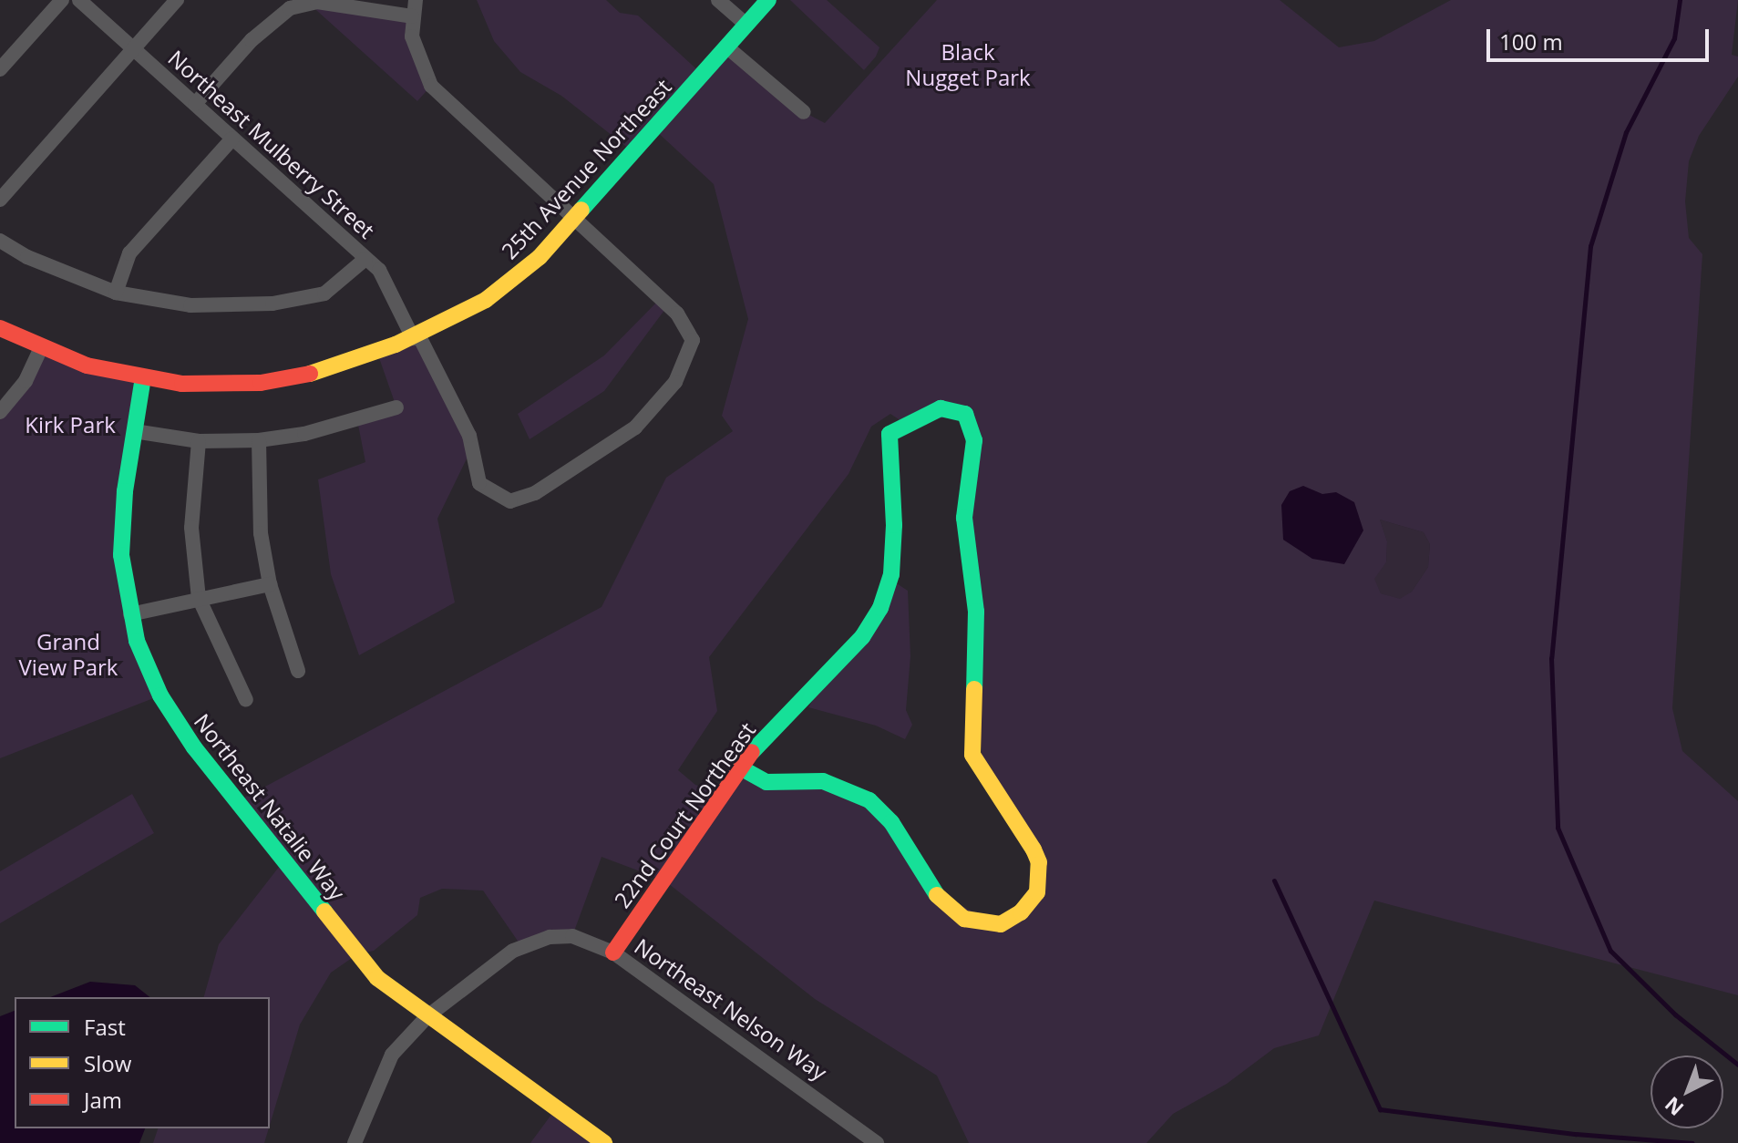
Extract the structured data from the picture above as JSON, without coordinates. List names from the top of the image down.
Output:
{
  "streets": {
    "street": [
      "Northeast Mulberry Street",
      "25th Avenue Northeast",
      "Northeast Natalie Way",
      "22nd Court Northeast",
      "Northeast Nelson Way"
    ]
  },
  "crossings": [
    ["Northeast Mulberry Street", "25th Avenue Northeast"],
    ["25th Avenue Northeast", "Northeast Natalie Way"],
    ["Northeast Natalie Way", "Northeast Nelson Way"],
    ["22nd Court Northeast", "Northeast Nelson Way"]
  ],
  "parks": ["Black Nugget Park", "Kirk Park", "Grand View Park"],
  "legend": ["Fast", "Slow", "Jam"],
  "scale_bar": "100 m",
  "north": "bottom left"
}
